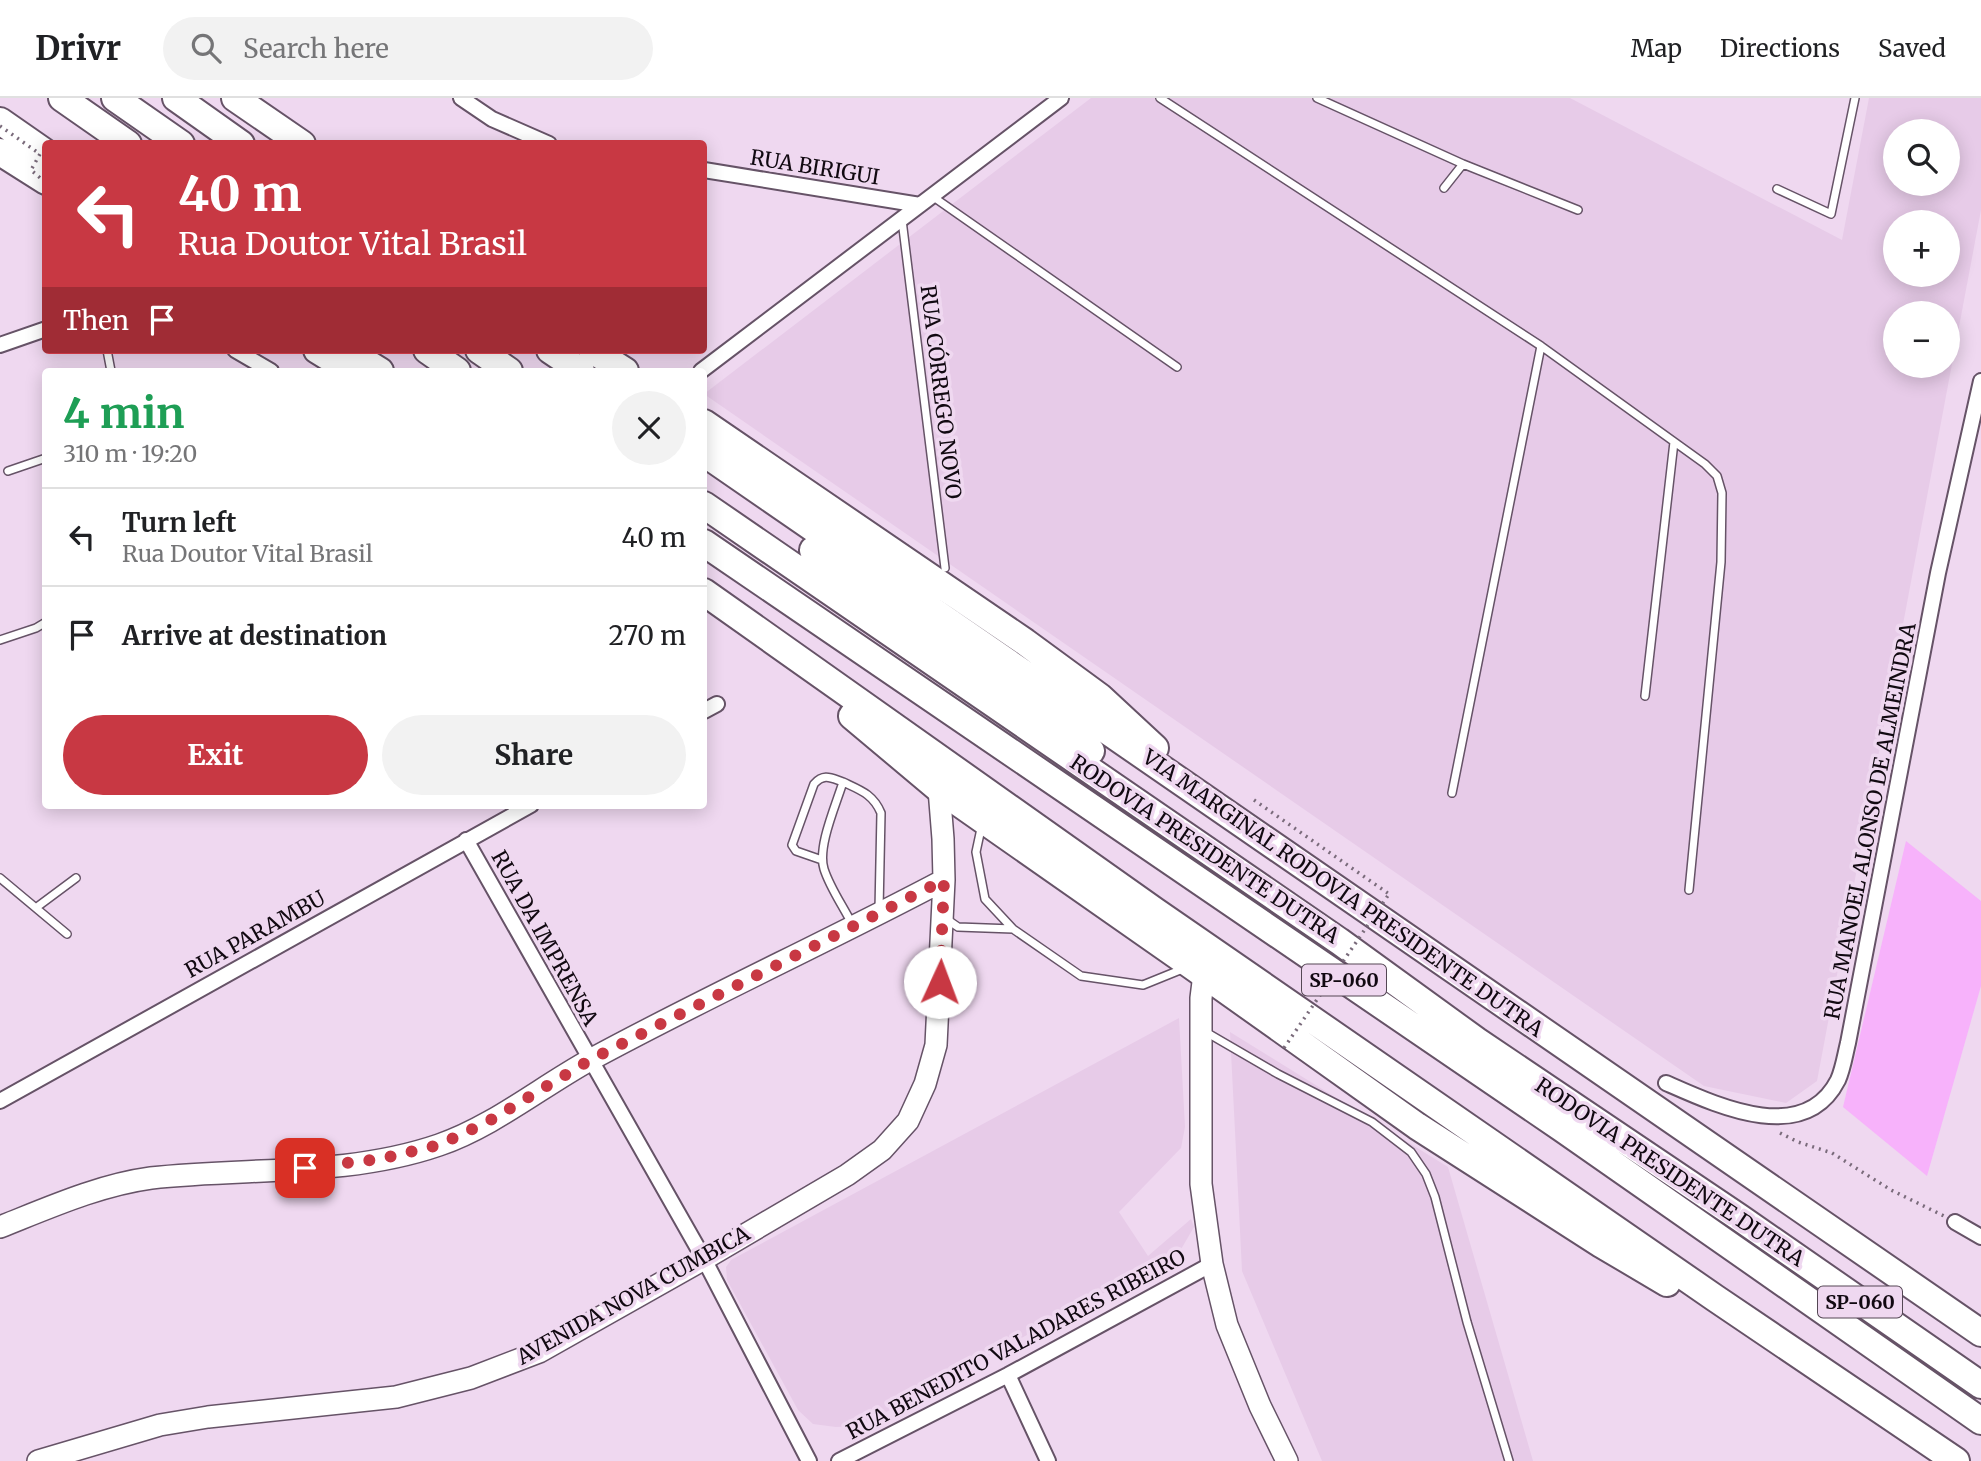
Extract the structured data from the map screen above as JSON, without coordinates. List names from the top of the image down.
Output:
{
  "streets": {
    "highway": ["RODOVIA PRESIDENTE DUTRA", "VIA MARGINAL RODOVIA PRESIDENTE DUTRA", "SP-060"],
    "street": [
      "RUA BIRIGUI",
      "RUA MANOEL ALONSO DE ALMEINDRA",
      "RUA PARAMBU",
      "RUA DA IMPRENSA",
      "AVENIDA NOVA CUMBICA",
      "RUA BENEDITO VALADARES RIBEIRO"
    ],
    "lane": ["RUA CÓRREGO NOVO"]
  },
  "crossings": [
    ["RUA PARAMBU", "RUA DA IMPRENSA"],
    ["RUA DA IMPRENSA", "AVENIDA NOVA CUMBICA"]
  ],
  "page": {
    "header": "Drivr",
    "search": "Search here",
    "nav": ["Map", "Directions", "Saved"],
    "map_buttons": ["+", "−"],
    "turn": ["40 m", "Rua Doutor Vital Brasil"],
    "then": "Then",
    "heading": ["4 min", "310 m · 19:20"],
    "list": [
      {
        "name": "Turn left",
        "note": "Rua Doutor Vital Brasil",
        "value": "40 m"
      },
      {
        "name": "Arrive at destination",
        "value": "270 m"
      }
    ],
    "buttons": ["Exit", "Share"]
  }
}
